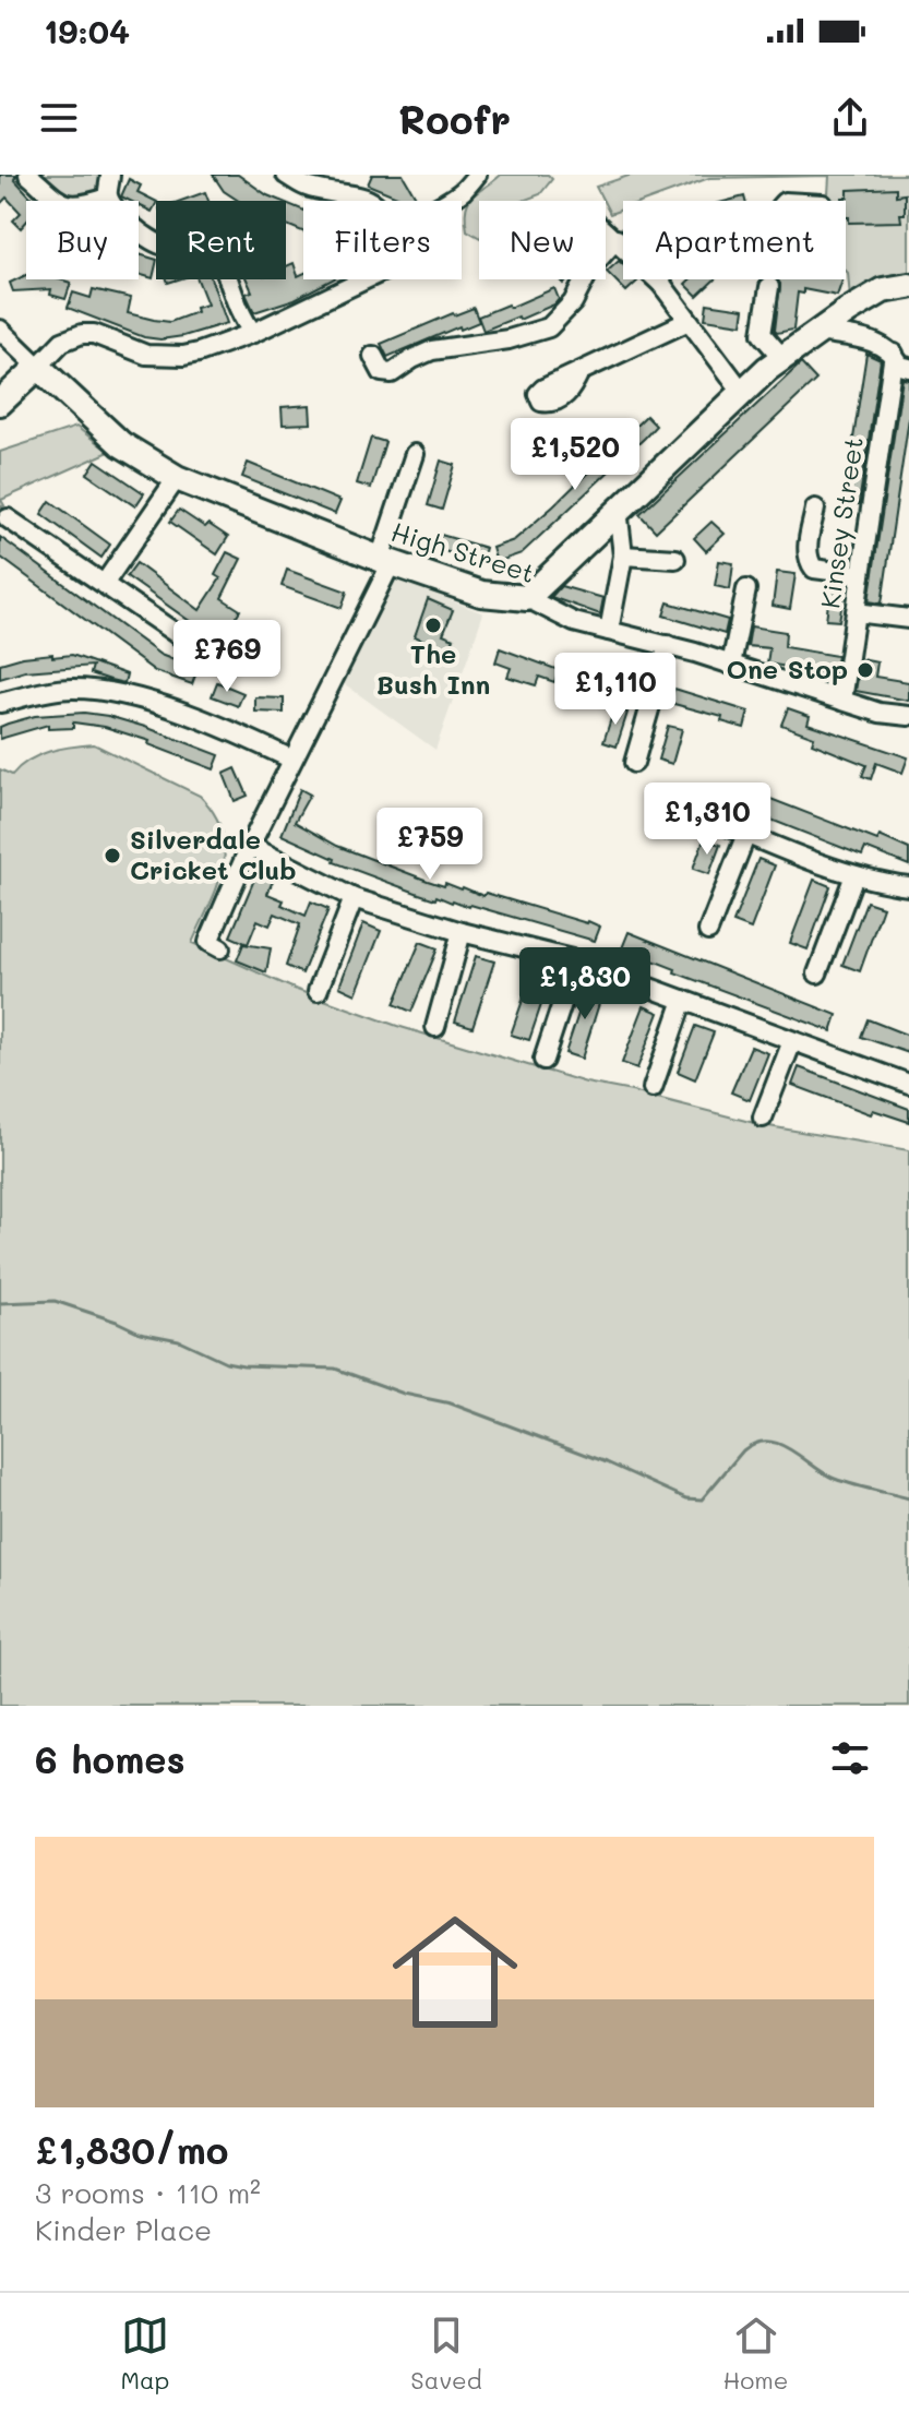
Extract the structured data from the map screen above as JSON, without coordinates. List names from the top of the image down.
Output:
{
  "streets": {
    "main road": ["High Street"],
    "street": ["Kinsey Street"]
  },
  "crossings": [
    ["Kinsey Street", "High Street"]
  ],
  "places": ["The Bush Inn", "One Stop", "Silverdale Cricket Club"],
  "page": {
    "status": "19:04",
    "header": "Roofr",
    "chip": [
      "Buy",
      "Rent",
      "Filters",
      "New",
      "Apartment"
    ],
    "price": [
      "£1,520",
      "£769",
      "£1,110",
      "£1,310",
      "£759",
      "£1,830"
    ],
    "heading": "6 homes",
    "list": [
      {
        "name": "£1,830/mo",
        "note": "3 rooms · 110 m² · Kinder Place"
      }
    ],
    "tabs": ["Map", "Saved", "Home"]
  }
}
